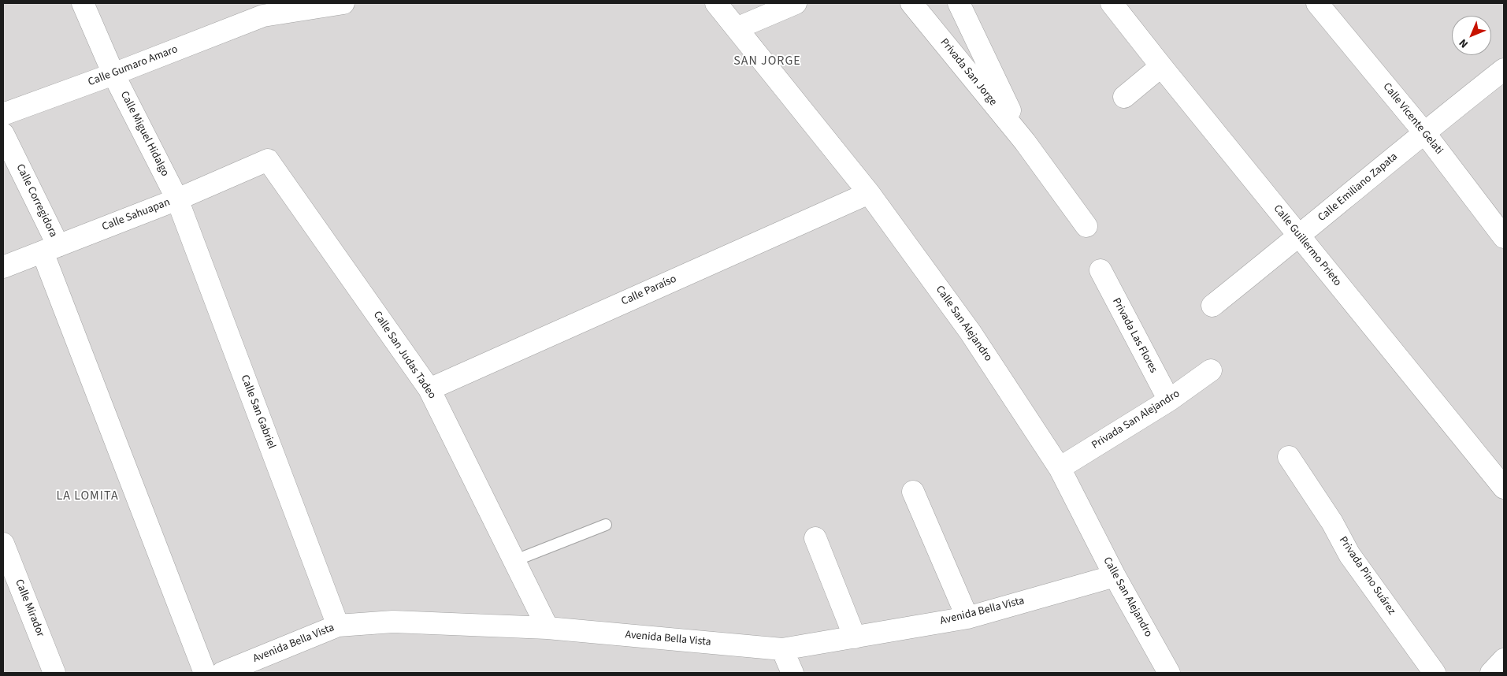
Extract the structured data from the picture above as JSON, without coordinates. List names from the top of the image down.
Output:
{
  "streets": {
    "street": [
      "Calle Gumaro Amaro",
      "Privada San Jorge",
      "Calle Vicente Gelati",
      "Calle Miguel Hidalgo",
      "Calle Emiliano Zapata",
      "Calle Corregidora",
      "Calle Sahuapan",
      "Calle Guillermo Prieto",
      "Calle Paraíso",
      "Calle San Alejandro",
      "Privada Las Flores",
      "Calle San Judas Tadeo",
      "Calle San Gabriel",
      "Privada San Alejandro",
      "Privada Pino Suárez",
      "Calle Mirador",
      "Avenida Bella Vista"
    ]
  },
  "crossings": [
    ["Calle Gumaro Amaro", "Calle Miguel Hidalgo"],
    ["Calle Vicente Gelati", "Calle Emiliano Zapata"],
    ["Calle Miguel Hidalgo", "Calle Sahuapan"],
    ["Calle Miguel Hidalgo", "Calle San Gabriel"],
    ["Calle Emiliano Zapata", "Calle Guillermo Prieto"],
    ["Calle Corregidora", "Calle Sahuapan"],
    ["Calle Sahuapan", "Calle San Judas Tadeo"],
    ["Calle Sahuapan", "Calle San Gabriel"],
    ["Calle Paraíso", "Calle San Alejandro"],
    ["Calle Paraíso", "Calle San Judas Tadeo"],
    ["Calle San Alejandro", "Privada San Alejandro"],
    ["Calle San Alejandro", "Avenida Bella Vista"],
    ["Privada Las Flores", "Privada San Alejandro"],
    ["Calle San Judas Tadeo", "Avenida Bella Vista"],
    ["Calle San Gabriel", "Avenida Bella Vista"]
  ],
  "districts": ["SAN JORGE", "LA LOMITA"],
  "north": "bottom left"
}
